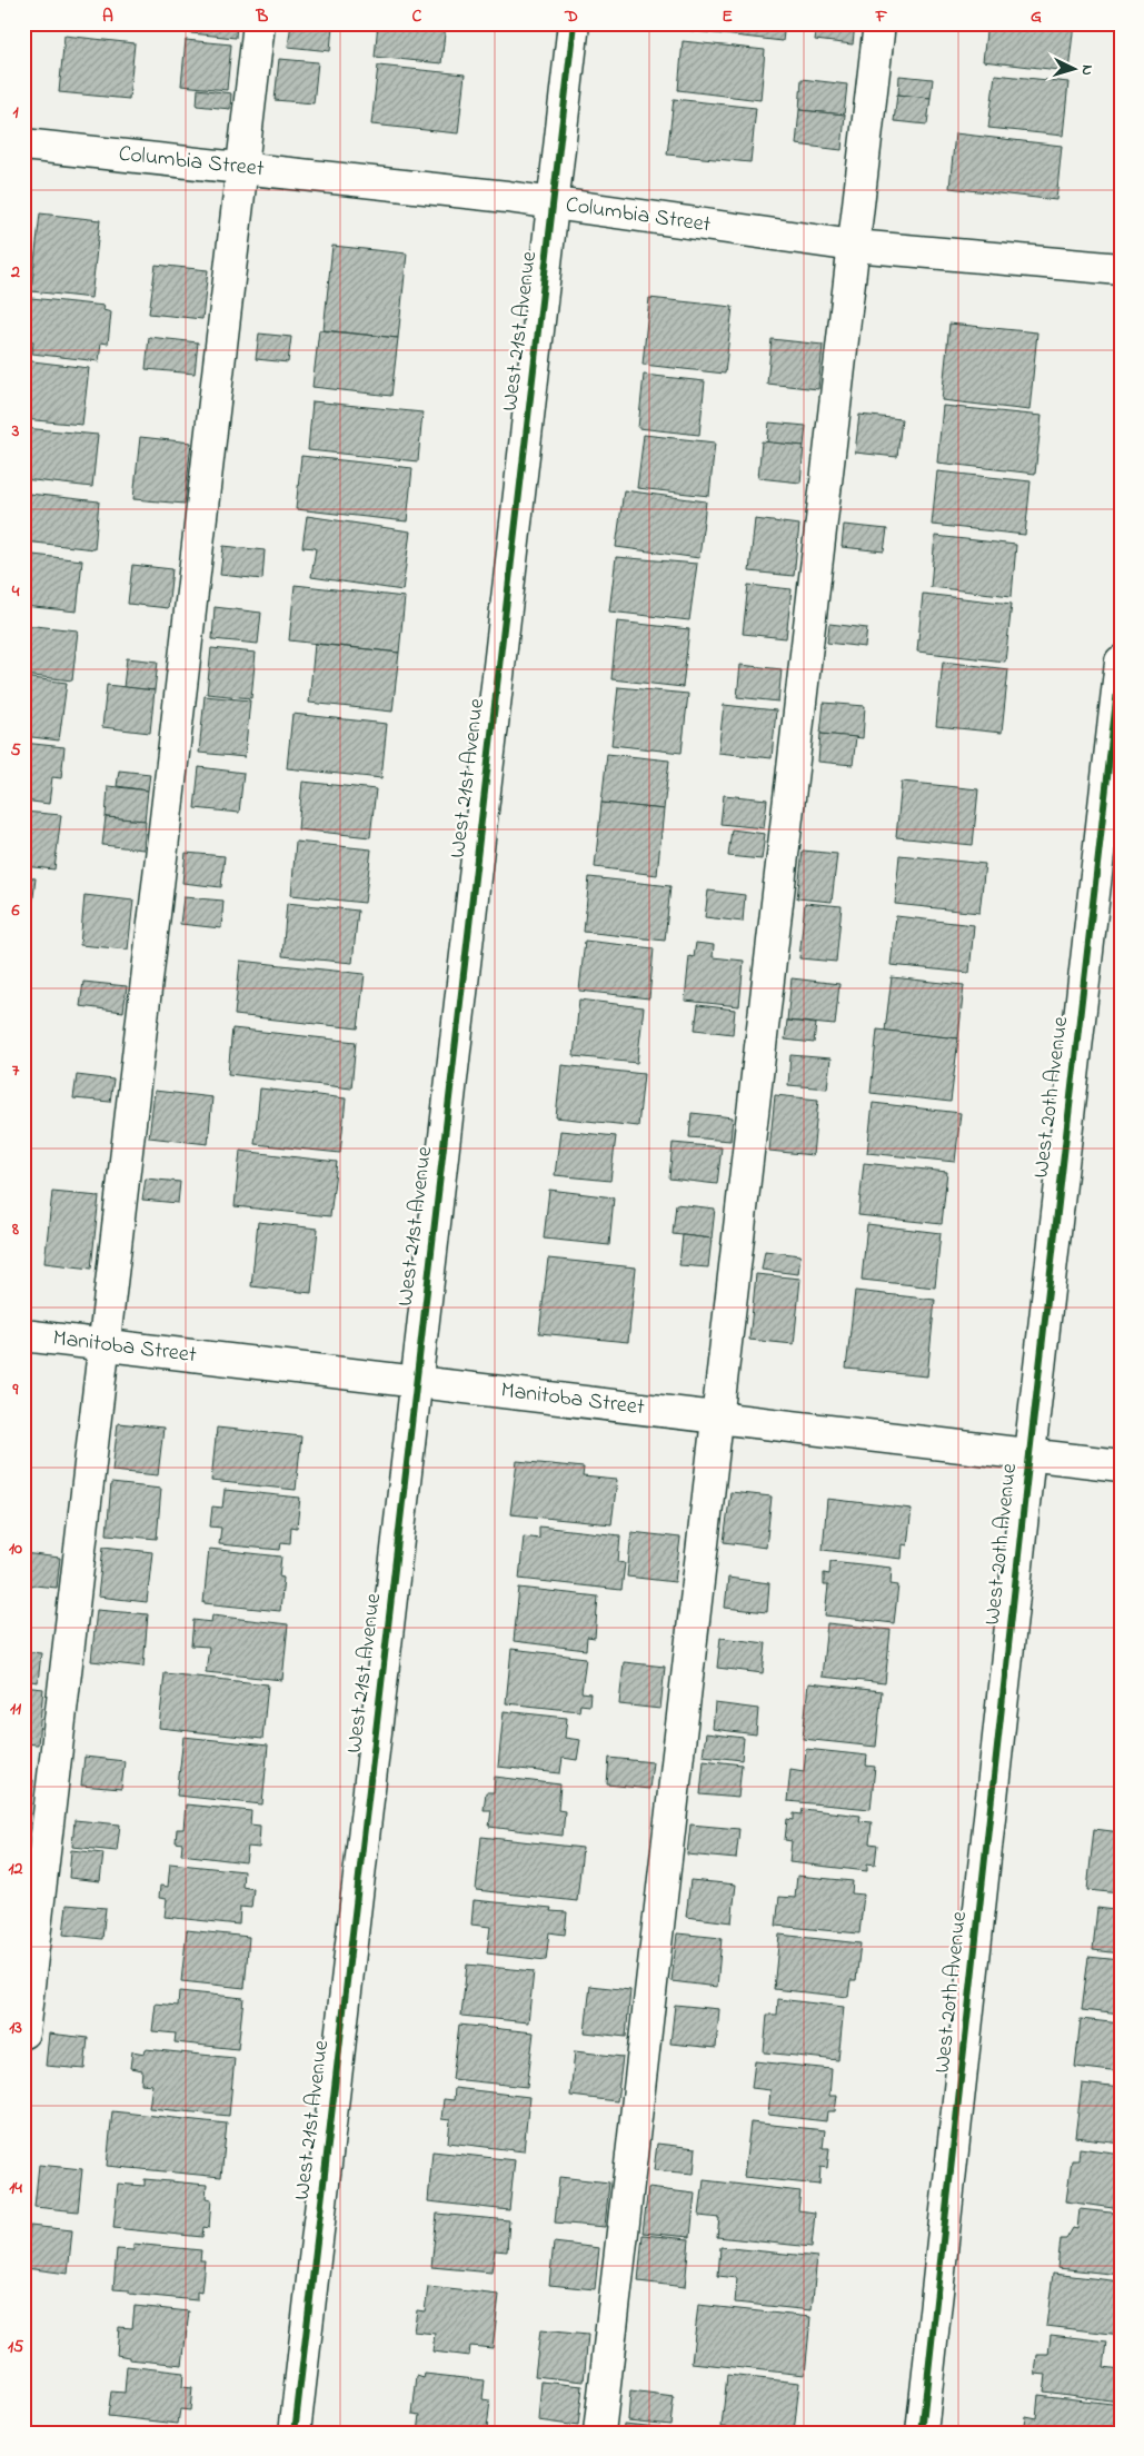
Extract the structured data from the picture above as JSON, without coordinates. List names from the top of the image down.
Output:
{
  "streets": {
    "street": [
      "Columbia Street",
      "West 21st Avenue",
      "West 20th Avenue",
      "Manitoba Street"
    ]
  },
  "crossings": [
    ["Columbia Street", "West 21st Avenue"],
    ["West 21st Avenue", "Manitoba Street"],
    ["West 20th Avenue", "Manitoba Street"]
  ],
  "north": "right",
  "grid": {
    "columns": [
      "A",
      "B",
      "C",
      "D",
      "E",
      "F",
      "G"
    ],
    "rows": [
      "1",
      "2",
      "3",
      "4",
      "5",
      "6",
      "7",
      "8",
      "9",
      "10",
      "11",
      "12",
      "13",
      "14",
      "15"
    ]
  }
}
